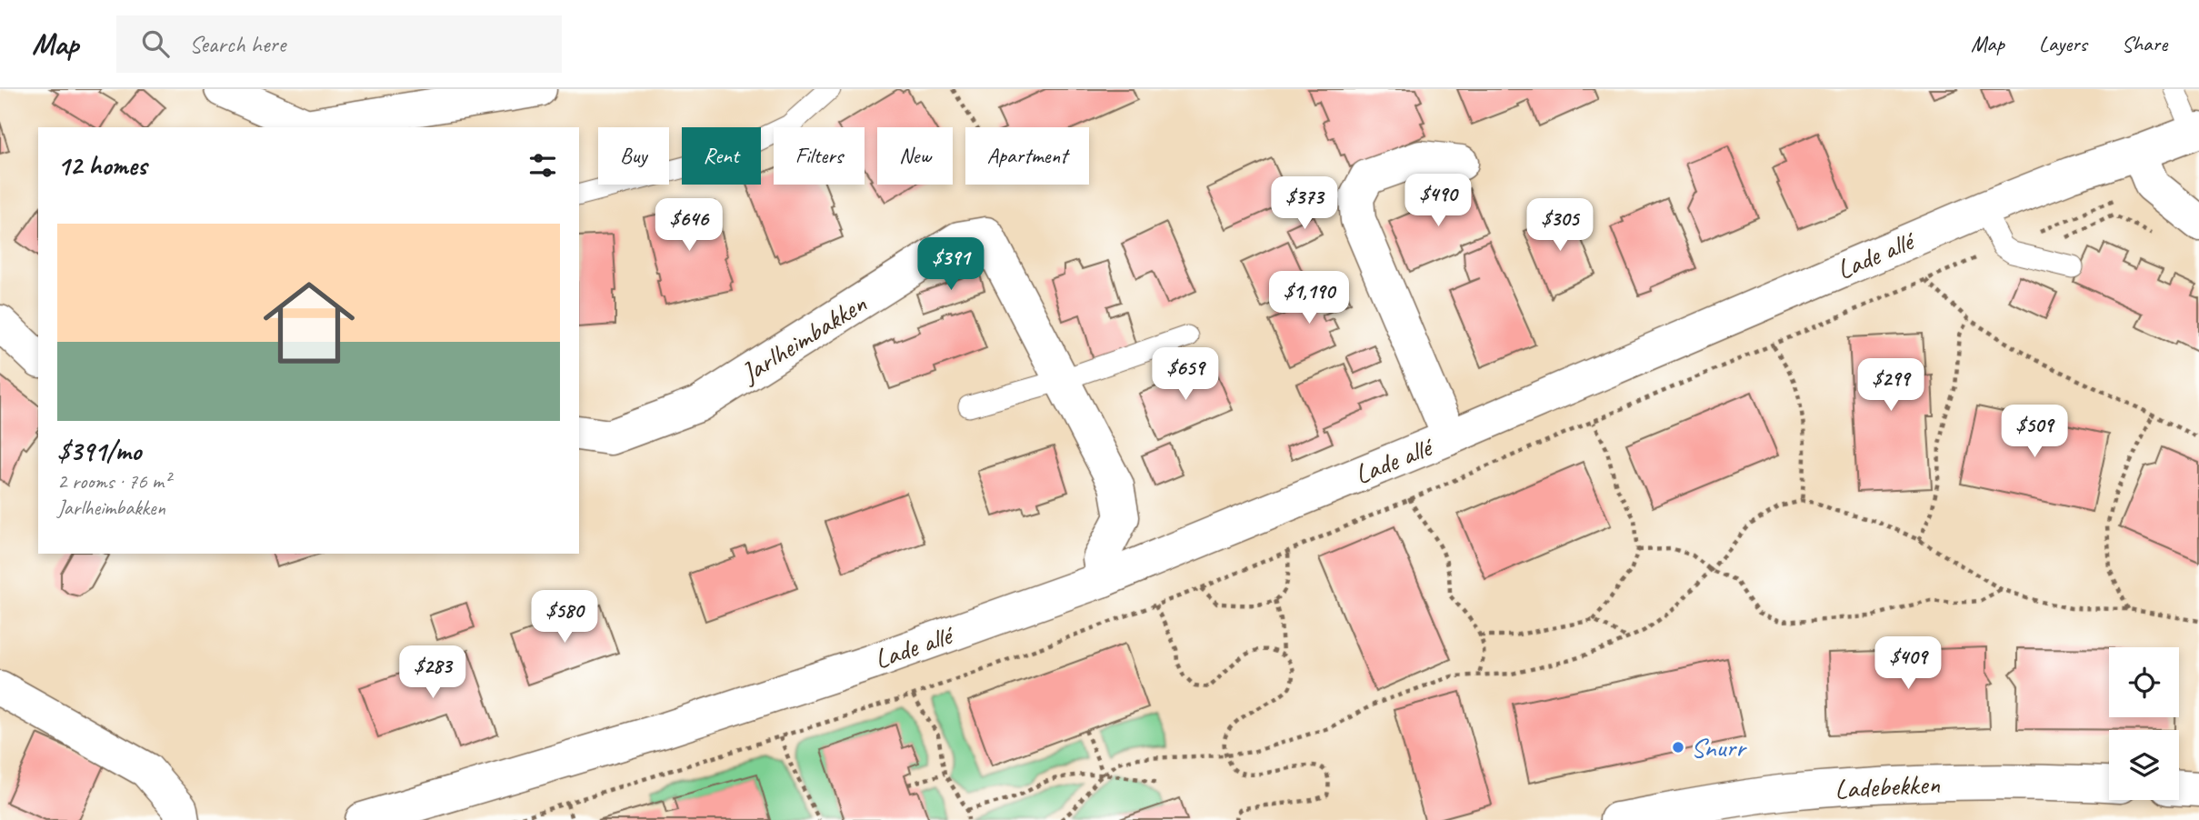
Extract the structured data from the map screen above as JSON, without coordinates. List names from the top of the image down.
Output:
{
  "streets": {
    "street": ["Lade allé", "Jarlheimbakken", "Ladebekken"]
  },
  "crossings": [
    ["Lade allé", "Jarlheimbakken"]
  ],
  "places": ["Snurr"],
  "page": {
    "header": "Map",
    "search": "Search here",
    "nav": ["Map", "Layers", "Share"],
    "chip": [
      "Buy",
      "Rent",
      "Filters",
      "New",
      "Apartment"
    ],
    "heading": "12 homes",
    "price": [
      "$490",
      "$373",
      "$646",
      "$305",
      "$391",
      "$1,190",
      "$659",
      "$299",
      "$509",
      "$580",
      "$409",
      "$283"
    ],
    "list": [
      {
        "name": "$391/mo",
        "note": "2 rooms · 76 m² · Jarlheimbakken"
      }
    ]
  }
}
